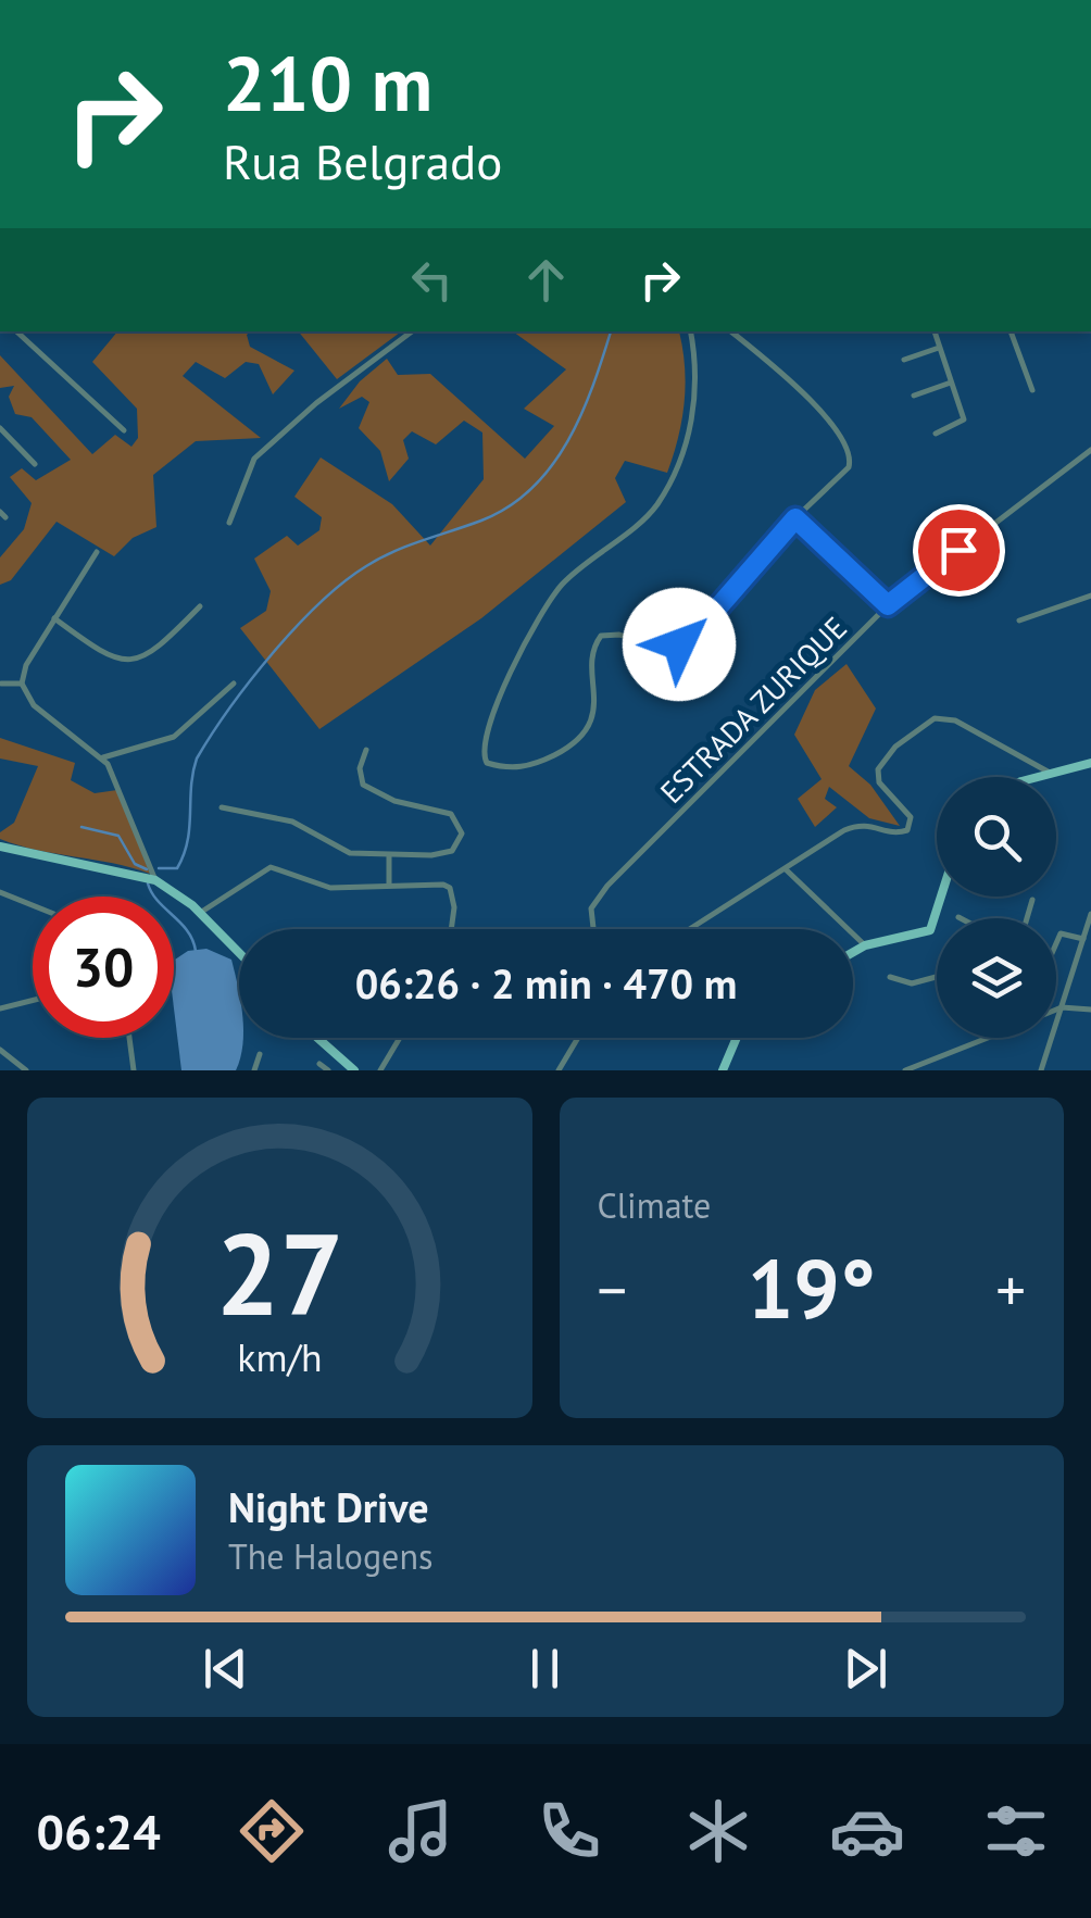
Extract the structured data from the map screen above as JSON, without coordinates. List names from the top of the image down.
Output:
{
  "streets": {
    "street": ["ESTRADA ZURIQUE"]
  },
  "page": {
    "turn": ["210 m", "Rua Belgrado"],
    "limit": "30",
    "trip": "06:26 · 2 min · 470 m",
    "tile": "Climate",
    "heat": ["−", "19°", "+"],
    "song": ["Night Drive", "The Halogens"],
    "tabs": "06:24",
    "gauge": ["27", "km/h"]
  }
}
